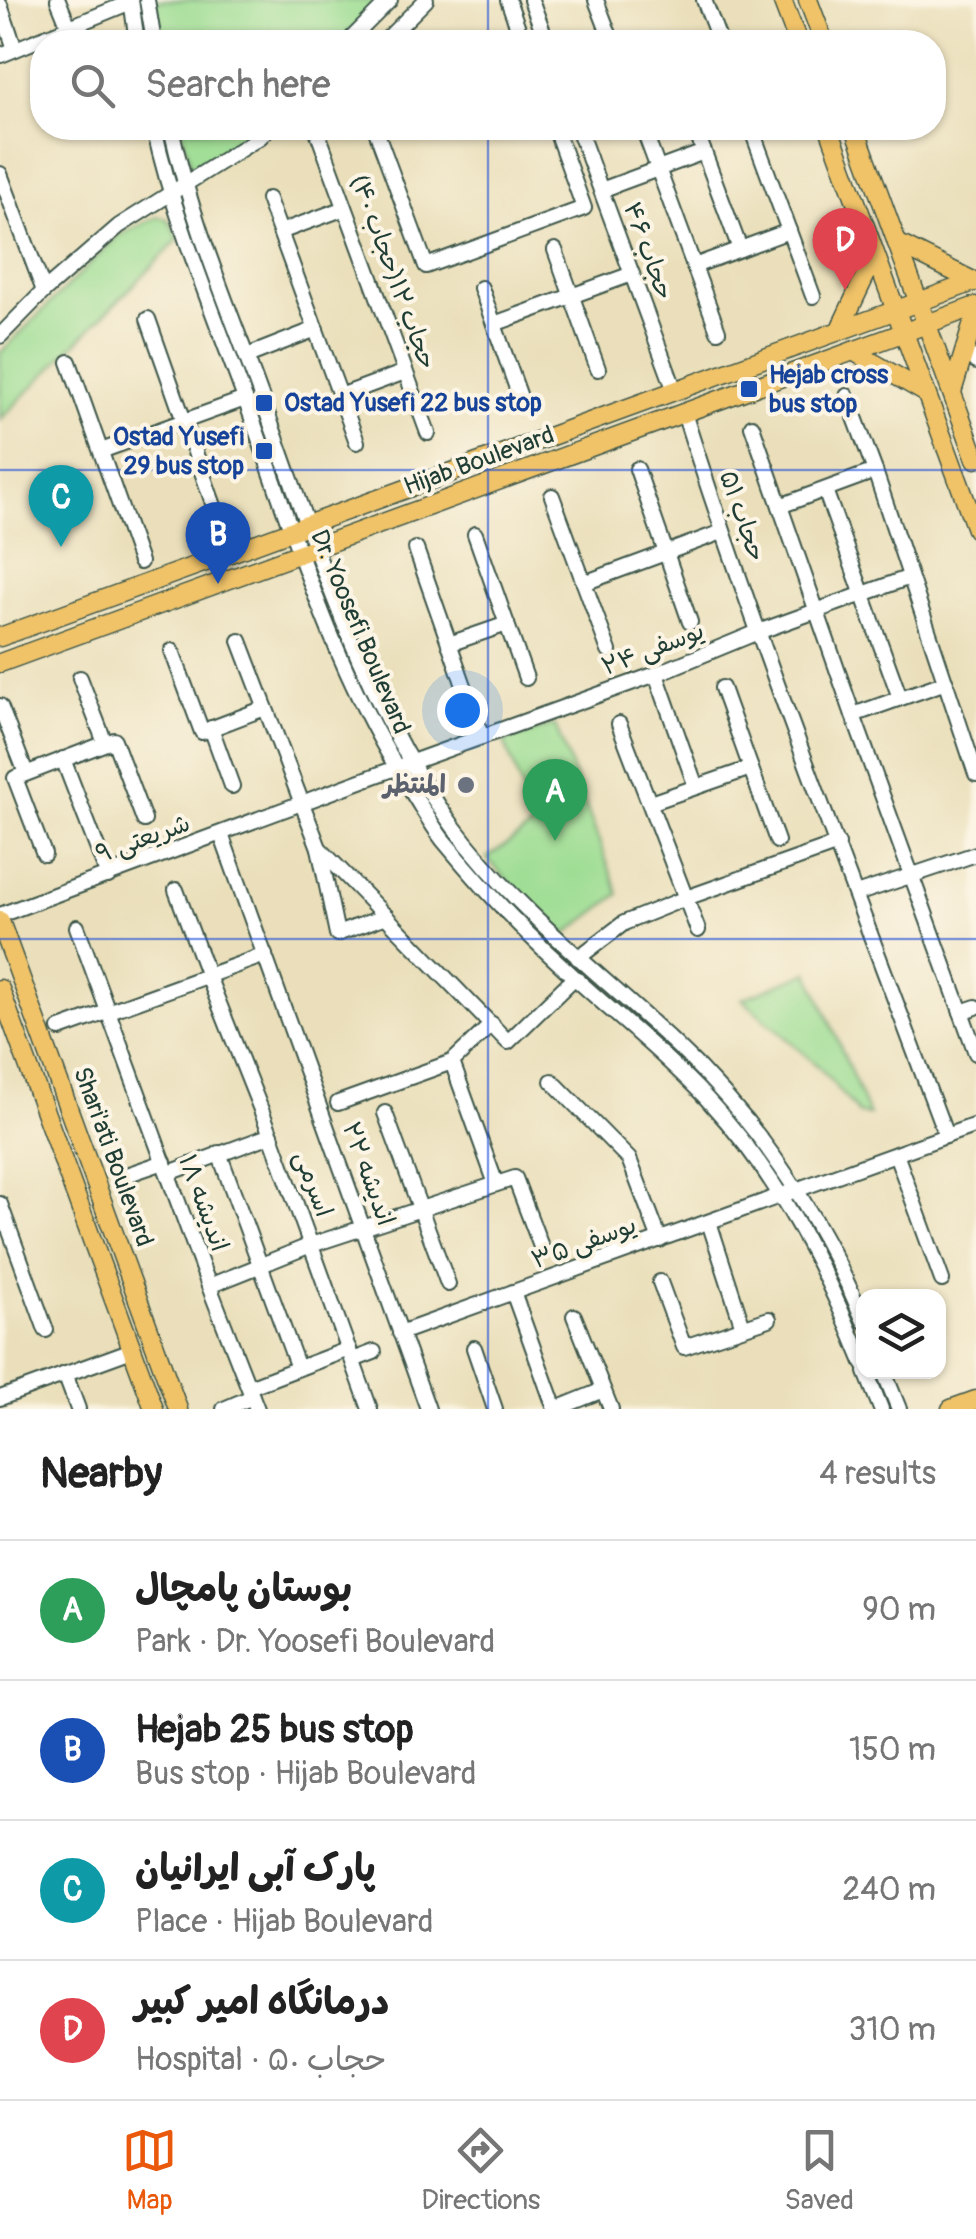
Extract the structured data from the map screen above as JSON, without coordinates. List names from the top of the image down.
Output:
{
  "streets": {
    "main road": ["Hijab Boulevard", "Shari'ati Boulevard"],
    "street": [
      "حجاب ۴۶",
      "حجاب ۱۲(حجاب ۴۰)",
      "حجاب ۵۱",
      "Dr. Yoosefi Boulevard",
      "یوسفی ۲۴",
      "شریعتی ۹",
      "اندیشه ۲۲",
      "اسرمی",
      "اندیشه ۱۸",
      "یوسفی ۳۵"
    ]
  },
  "crossings": [
    ["حجاب ۴۶", "Hijab Boulevard"],
    ["Hijab Boulevard", "حجاب ۵۱"],
    ["Hijab Boulevard", "Dr. Yoosefi Boulevard"],
    ["حجاب ۵۱", "یوسفی ۲۴"],
    ["حجاب ۵۱", "یوسفی ۳۵"],
    ["Dr. Yoosefi Boulevard", "یوسفی ۲۴"],
    ["Dr. Yoosefi Boulevard", "شریعتی ۹"],
    ["Dr. Yoosefi Boulevard", "یوسفی ۳۵"],
    ["یوسفی ۲۴", "شریعتی ۹"],
    ["شریعتی ۹", "Shari'ati Boulevard"],
    ["شریعتی ۹", "اندیشه ۲۲"],
    ["اندیشه ۲۲", "یوسفی ۳۵"]
  ],
  "places": {
    "transit": ["Hejab cross bus stop", "Ostad Yusefi 22 bus stop", "Ostad Yusefi 29 bus stop"],
    "other": ["المنتظر"]
  },
  "page": {
    "search": "Search here",
    "pins": [
      "D",
      "C",
      "B",
      "A"
    ],
    "heading": ["Nearby", "4 results"],
    "list": [
      {
        "mark": "A",
        "name": "بوستان پامچال",
        "note": "Park · Dr. Yoosefi Boulevard",
        "value": "90 m"
      },
      {
        "mark": "B",
        "name": "Hejab 25 bus stop",
        "note": "Bus stop · Hijab Boulevard",
        "value": "150 m"
      },
      {
        "mark": "C",
        "name": "پارک آبی ایرانیان",
        "note": "Place · Hijab Boulevard",
        "value": "240 m"
      },
      {
        "mark": "D",
        "name": "درمانگاه امیر کبیر",
        "note": "Hospital · حجاب ۵۰",
        "value": "310 m"
      }
    ],
    "nav": ["Map", "Directions", "Saved"]
  }
}
